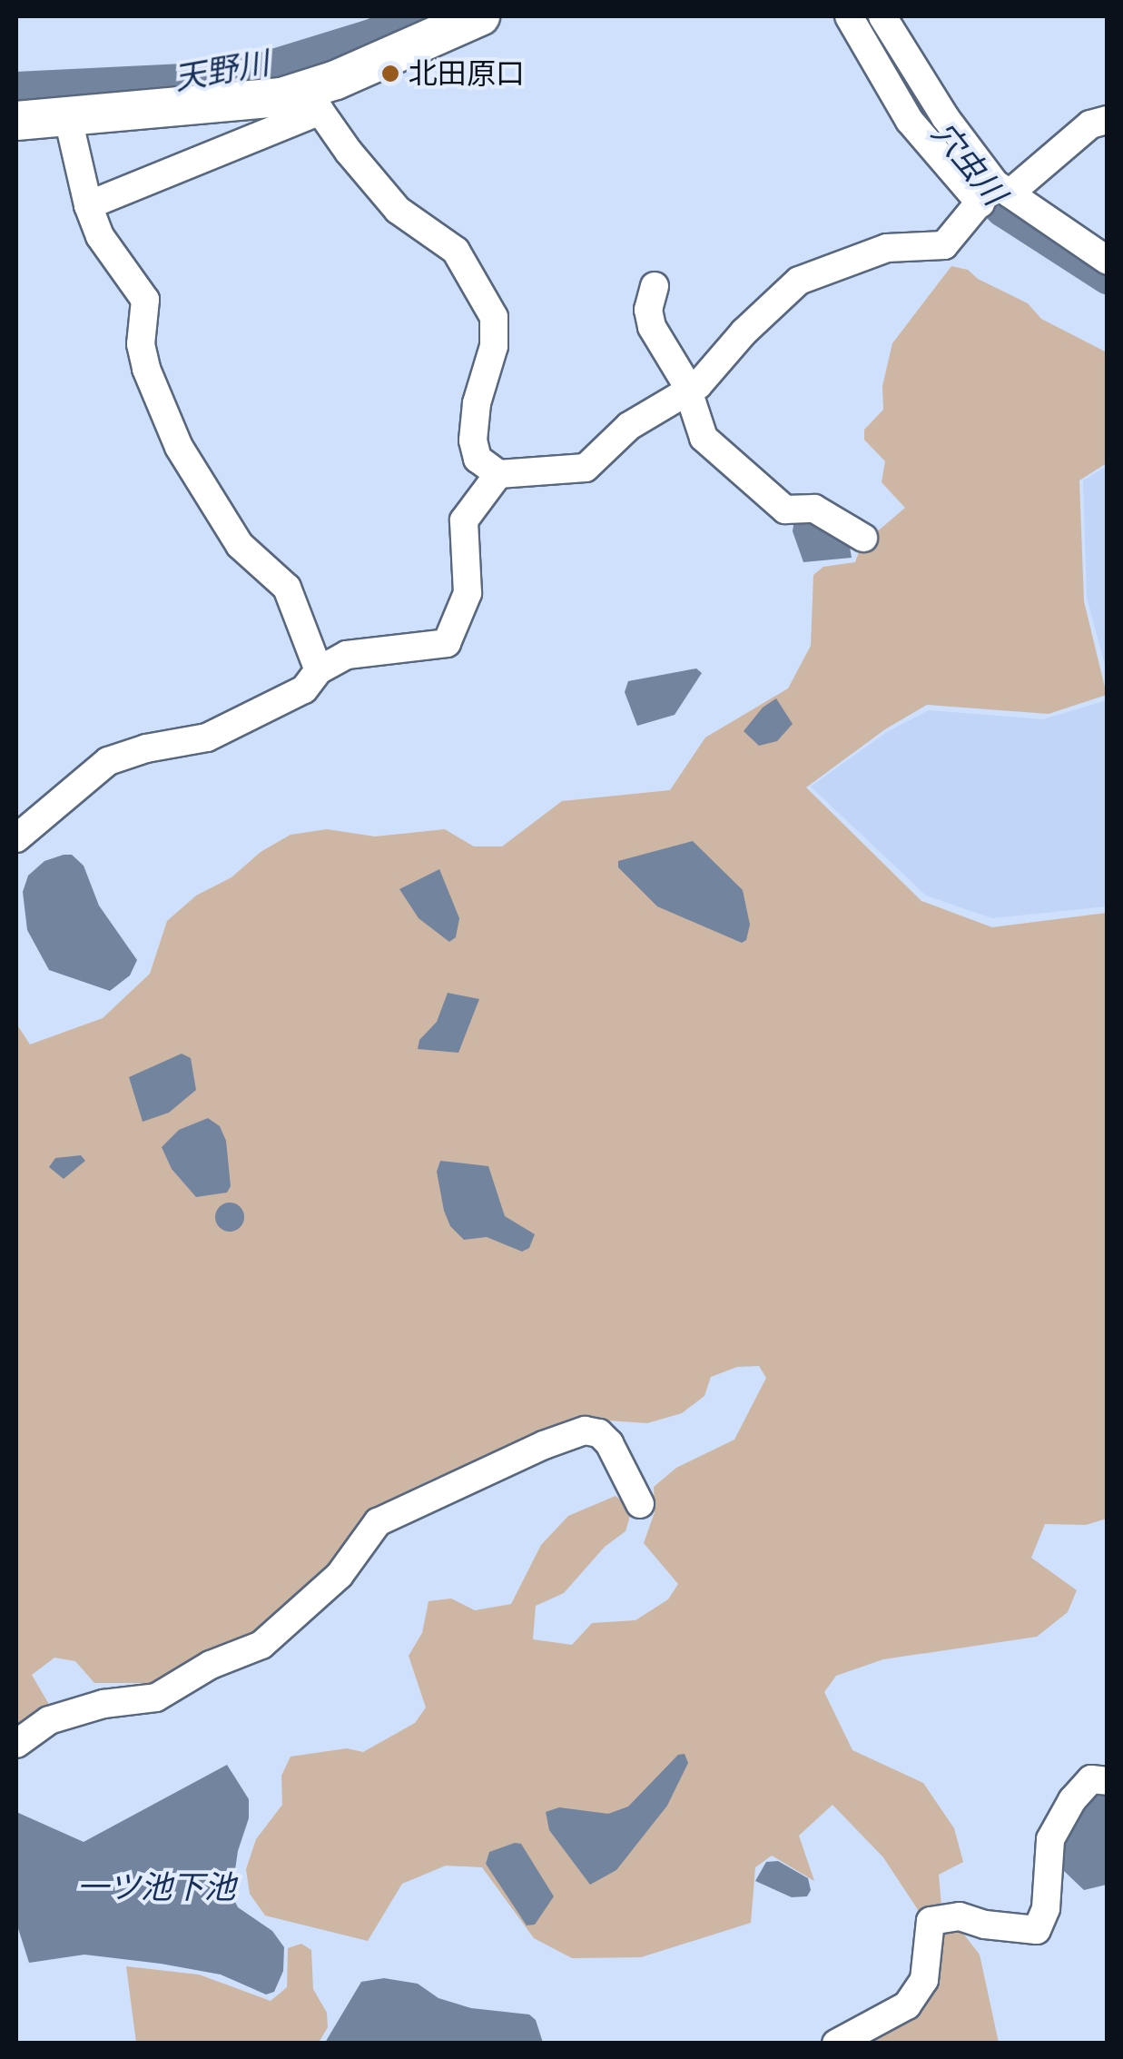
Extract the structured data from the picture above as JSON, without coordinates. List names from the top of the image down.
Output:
{
  "water": ["天野川", "穴虫川", "一ツ池下池"],
  "places": ["北田原口"]
}
